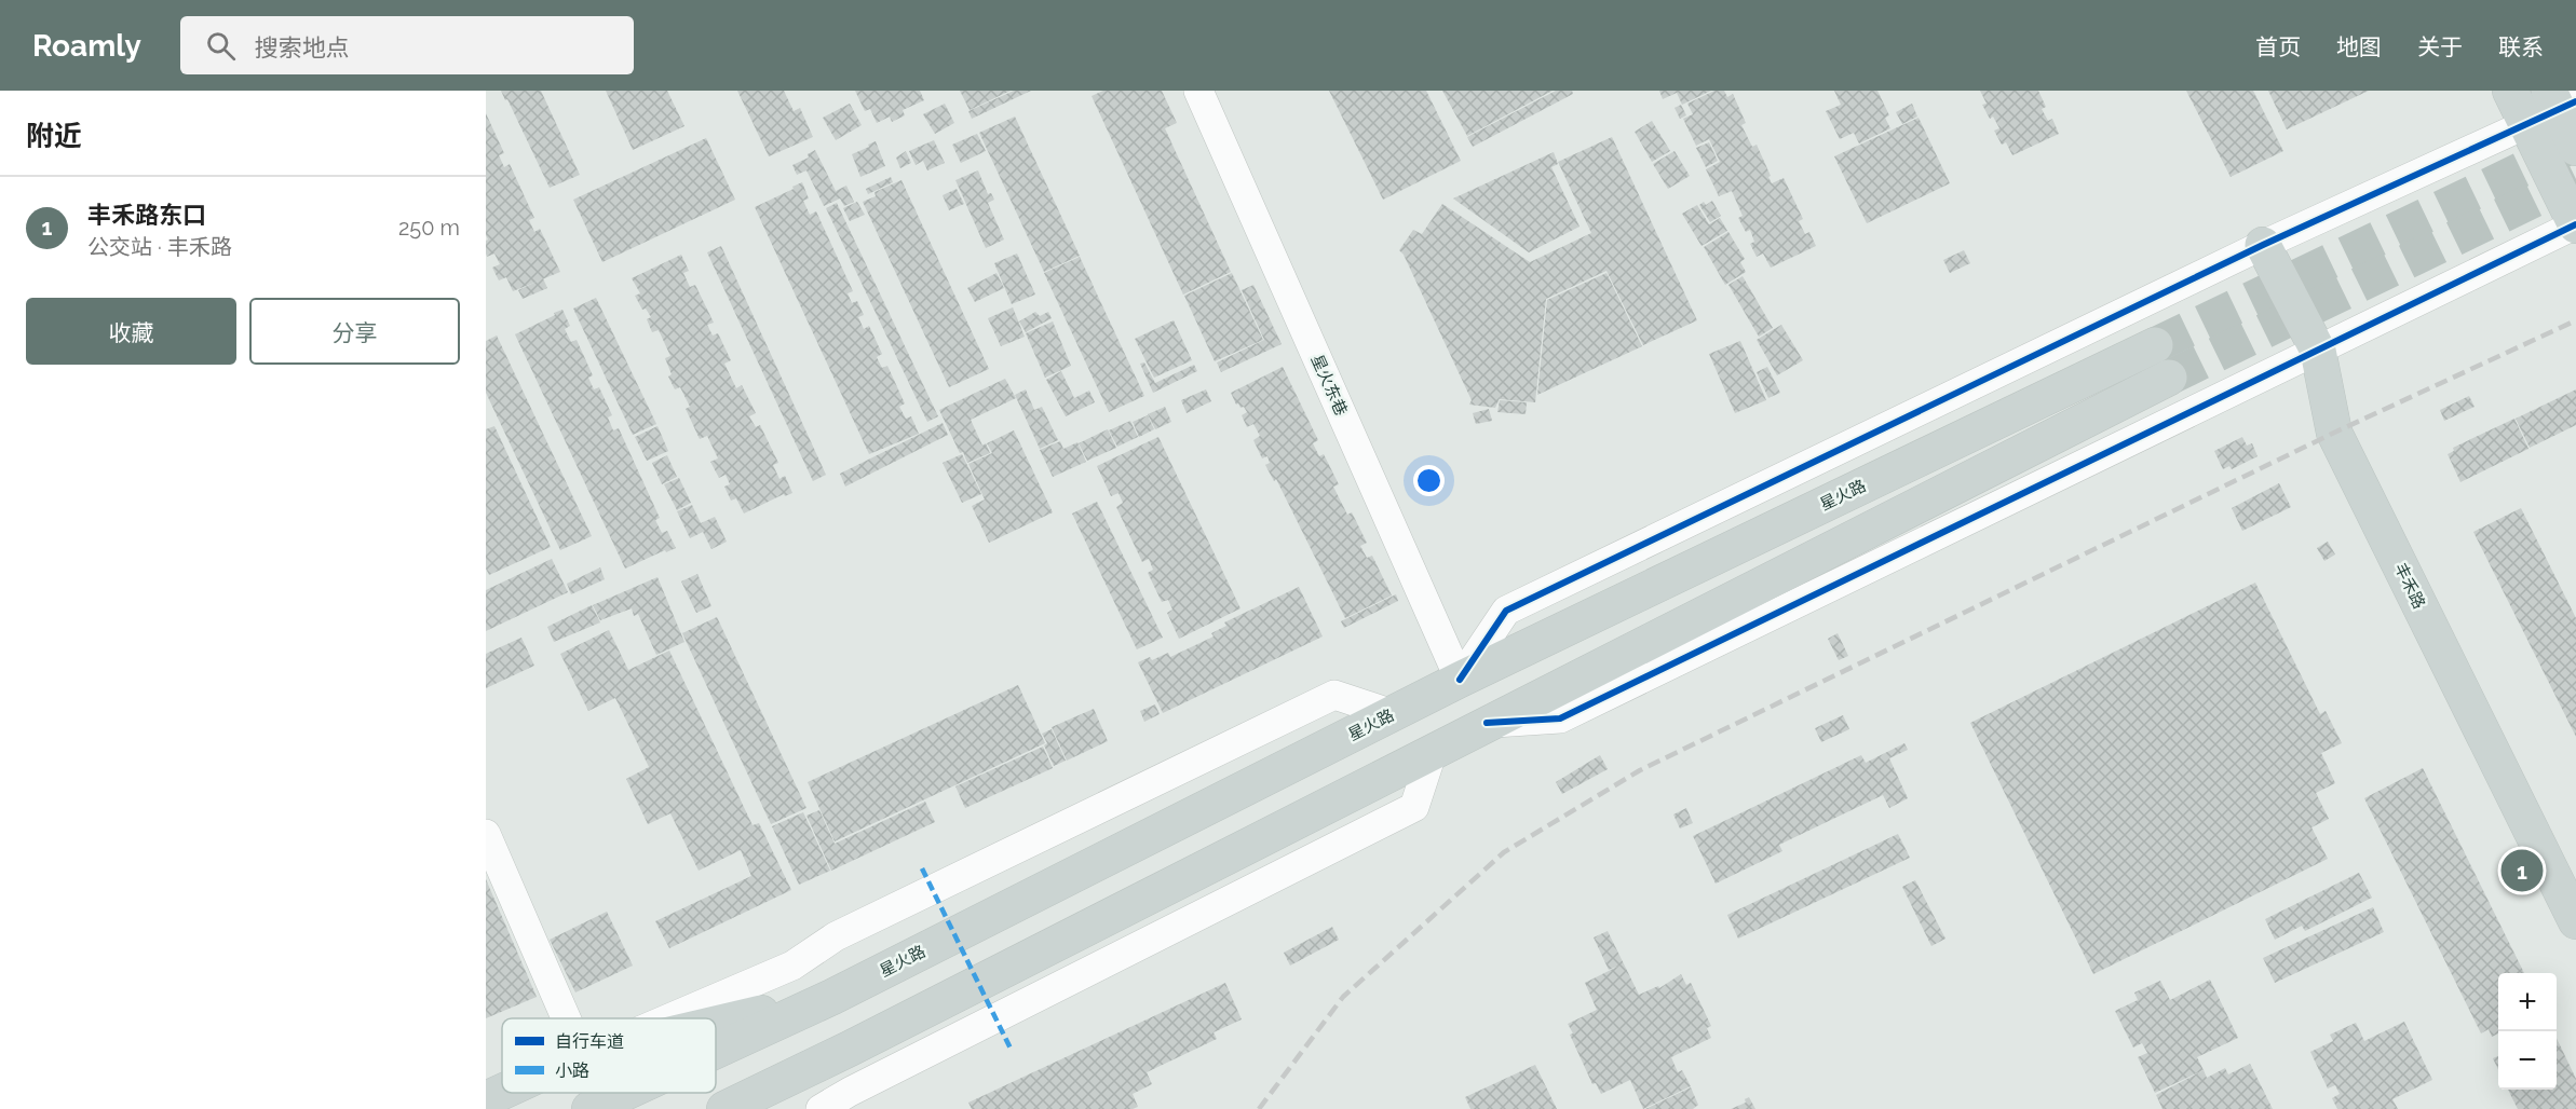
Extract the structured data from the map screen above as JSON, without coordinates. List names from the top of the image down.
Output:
{
  "streets": {
    "main road": ["星火路", "丰禾路"],
    "street": ["星火东巷"]
  },
  "crossings": [
    ["星火东巷", "星火路"]
  ],
  "legend": ["自行车道", "小路"],
  "page": {
    "header": "Roamly",
    "search": "搜索地点",
    "nav": [
      "首页",
      "地图",
      "关于",
      "联系"
    ],
    "heading": "附近",
    "list": [
      {
        "mark": "1",
        "name": "丰禾路东口",
        "note": "公交站 · 丰禾路",
        "value": "250 m"
      }
    ],
    "buttons": ["收藏", "分享"],
    "pins": "1",
    "map_buttons": ["+", "−"]
  }
}
